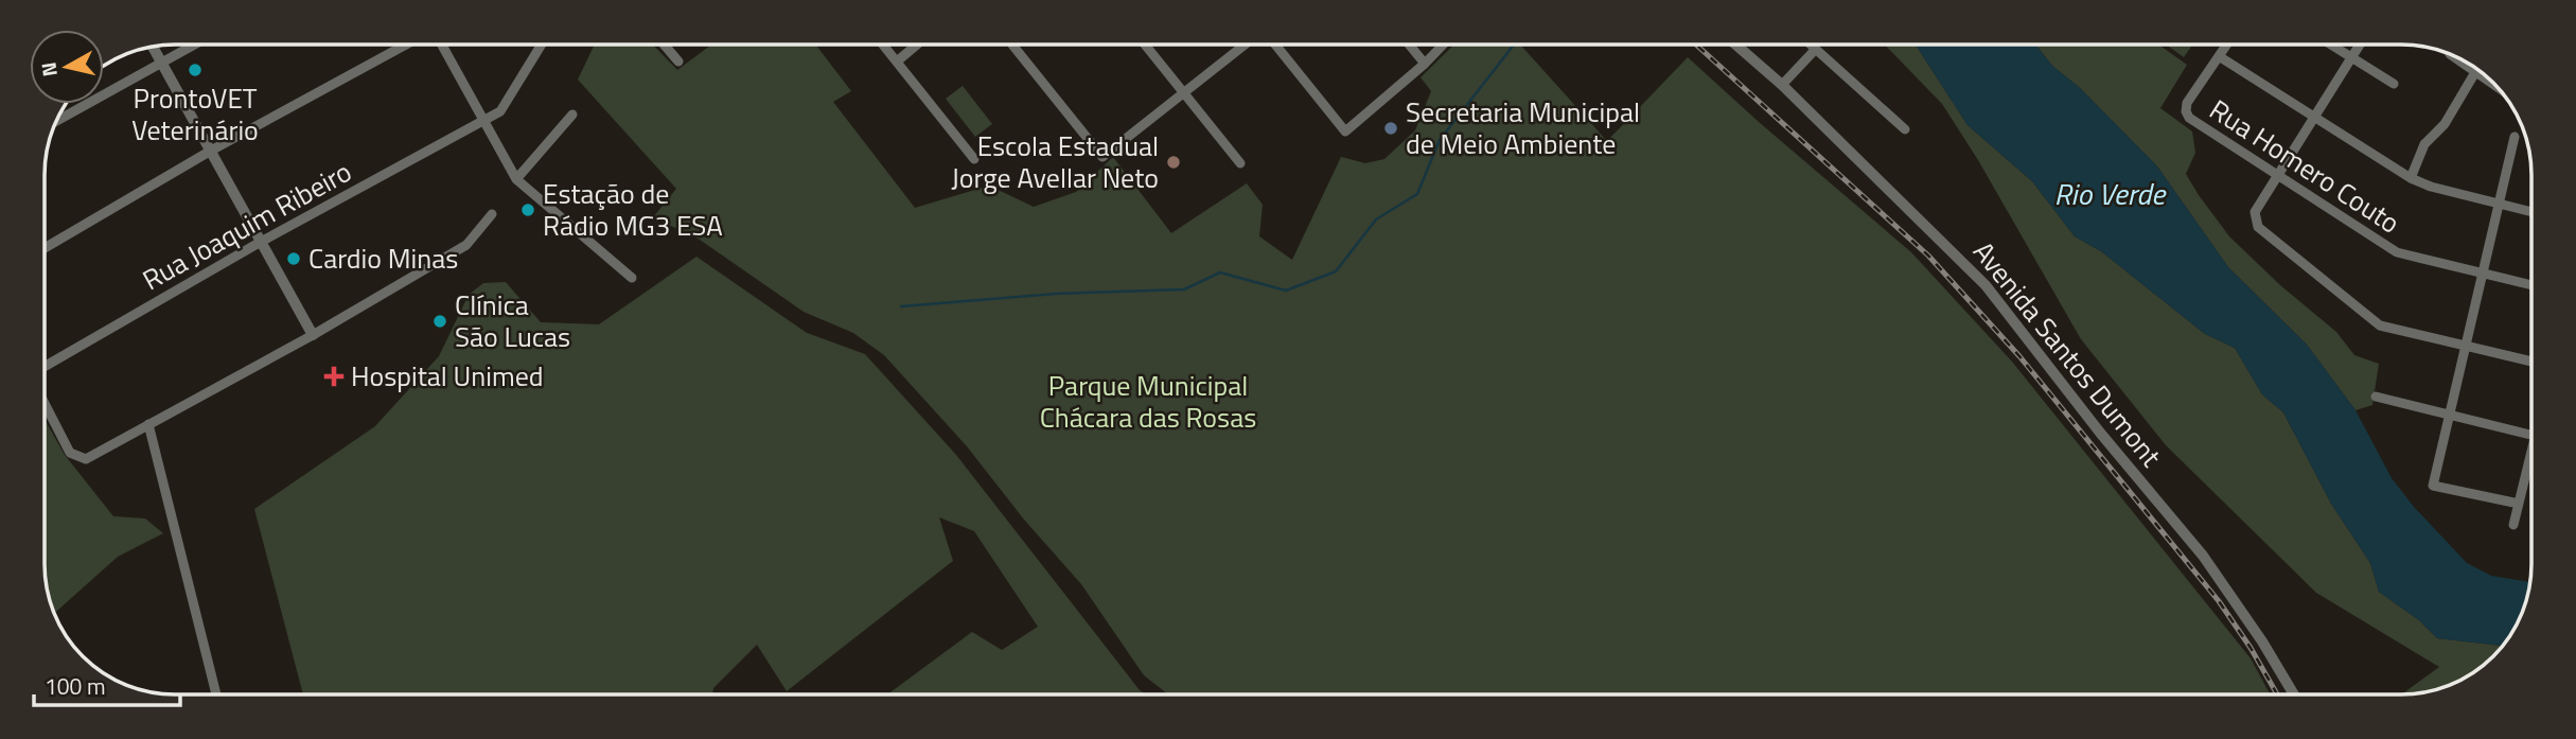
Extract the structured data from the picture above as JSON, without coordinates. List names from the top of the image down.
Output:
{
  "streets": {
    "street": ["Rua Homero Couto", "Rua Joaquim Ribeiro", "Avenida Santos Dumont"]
  },
  "water": ["Rio Verde"],
  "parks": ["Parque Municipal Chácara das Rosas"],
  "places": {
    "other": [
      "ProntoVET Veterinário",
      "Secretaria Municipal de Meio Ambiente",
      "Escola Estadual Jorge Avellar Neto",
      "Estação de Rádio MG3 ESA",
      "Cardio Minas",
      "Clínica São Lucas"
    ],
    "health": ["Hospital Unimed"]
  },
  "scale_bar": "100 m",
  "north": "left"
}
